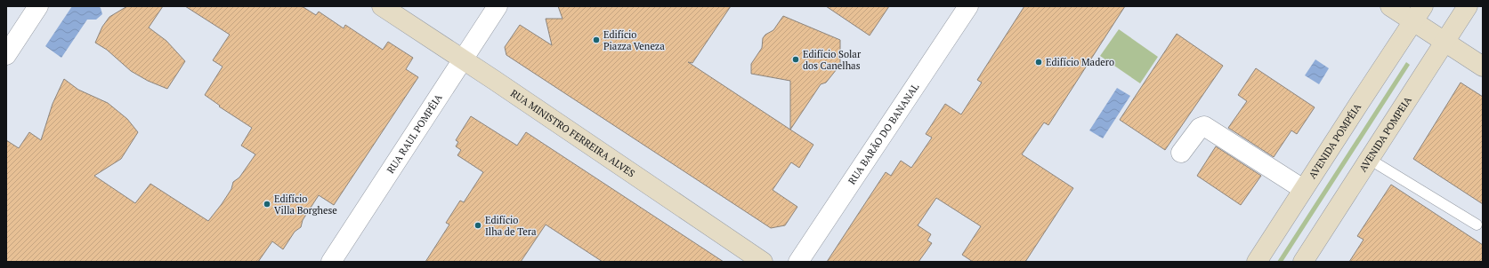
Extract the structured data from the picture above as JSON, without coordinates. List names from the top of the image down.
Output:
{
  "streets": {
    "main road": ["RUA MINISTRO FERREIRA ALVES", "AVENIDA POMPEIA", "AVENIDA POMPÉIA"],
    "street": ["RUA RAUL POMPÉIA", "RUA BARÃO DO BANANAL"]
  },
  "crossings": [
    ["RUA MINISTRO FERREIRA ALVES", "RUA RAUL POMPÉIA"]
  ],
  "places": [
    "Edifício Piazza Veneza",
    "Edifício Solar dos Canelhas",
    "Edifício Madero",
    "Edifício Villa Borghese",
    "Edifício Ilha de Tera"
  ]
}
